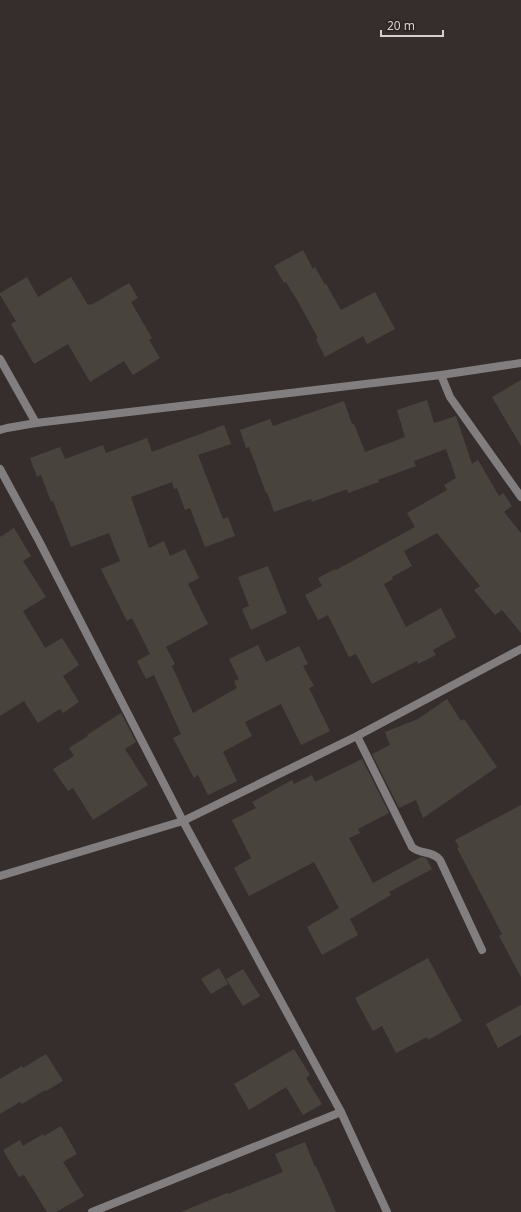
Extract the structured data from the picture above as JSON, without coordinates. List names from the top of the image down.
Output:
{
  "scale_bar": "20 m"
}
